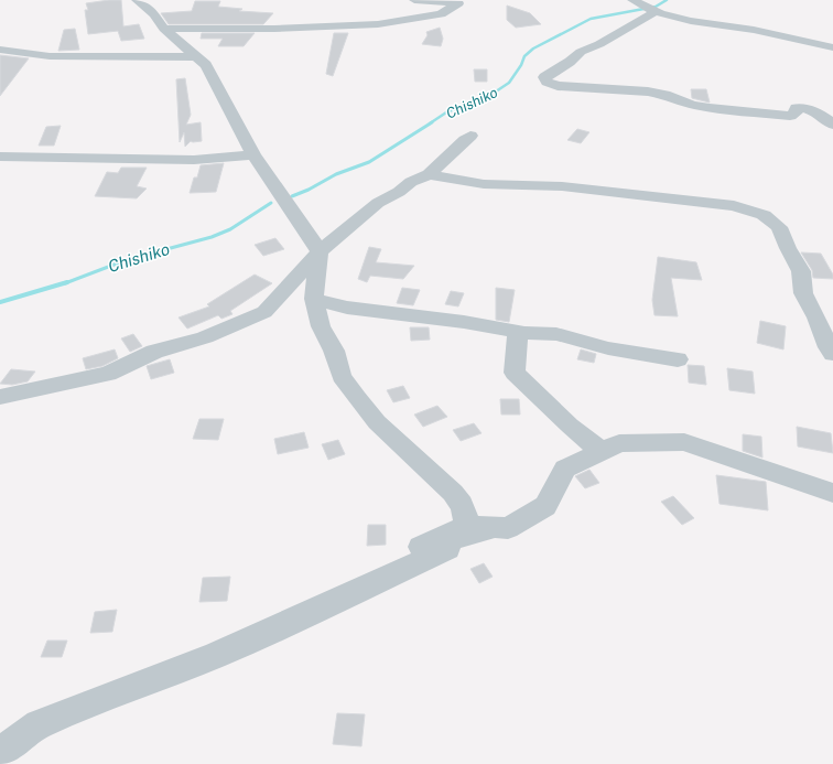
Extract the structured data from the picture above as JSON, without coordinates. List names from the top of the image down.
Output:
{
  "water": ["Chishiko"]
}
